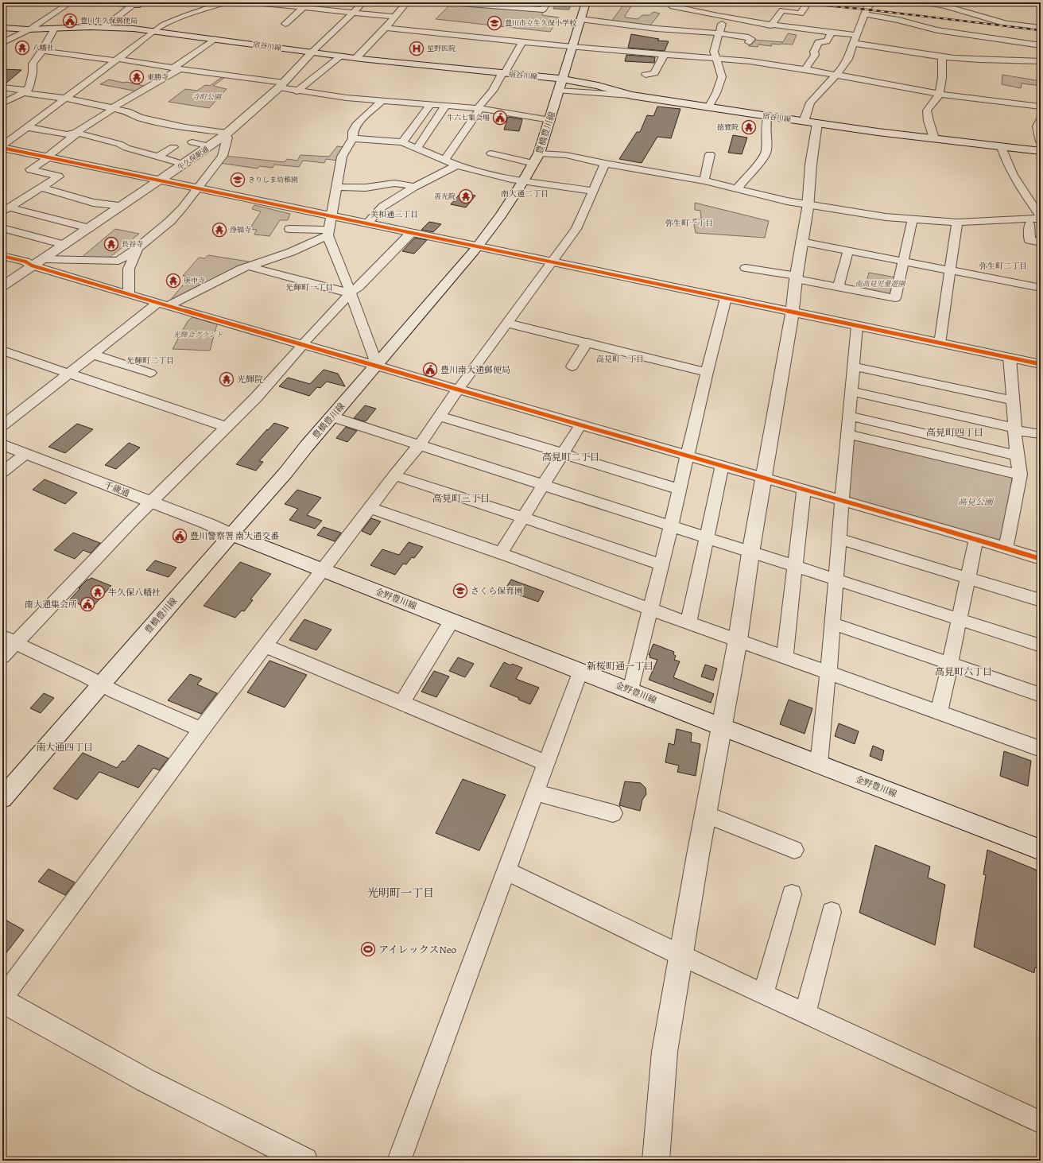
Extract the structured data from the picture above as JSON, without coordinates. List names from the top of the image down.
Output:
{
  "streets": {
    "main road": [
      "宿谷川線",
      "豊橋豊川線",
      "牛久保駅通",
      "千歳通",
      "金野豊川線"
    ]
  },
  "crossings": [
    ["宿谷川線", "豊橋豊川線"],
    ["宿谷川線", "牛久保駅通"],
    ["豊橋豊川線", "千歳通"],
    ["豊橋豊川線", "金野豊川線"],
    ["千歳通", "金野豊川線"]
  ],
  "districts": [
    "南大通二丁目",
    "美和通三丁目",
    "弥生町一丁目",
    "弥生町二丁目",
    "光輝町一丁目",
    "高見町一丁目",
    "光輝町二丁目",
    "高見町四丁目",
    "高見町二丁目",
    "高見町三丁目",
    "新桜町通一丁目",
    "高見町六丁目",
    "南大通四丁目",
    "光明町一丁目"
  ],
  "parks": [
    "寺町公園",
    "南高見児童遊園",
    "光輝会グランド",
    "高見公園"
  ],
  "places": {
    "public building": [
      "豊川牛久保郵便局",
      "牛六七集会場",
      "豊川南大通郵便局",
      "豊川警察署 南大通交番",
      "南大通集会所"
    ],
    "school or university": ["豊川市立牛久保小学校", "きりしま幼稚園", "さくら保育園"],
    "temple": [
      "八幡社",
      "東勝寺",
      "徳寶院",
      "善光院",
      "浄福寺",
      "長谷寺",
      "庚申寺",
      "光輝院",
      "牛久保八幡社"
    ],
    "hospital": ["星野医院"],
    "sports": ["アイレックスNeo"]
  }
}
